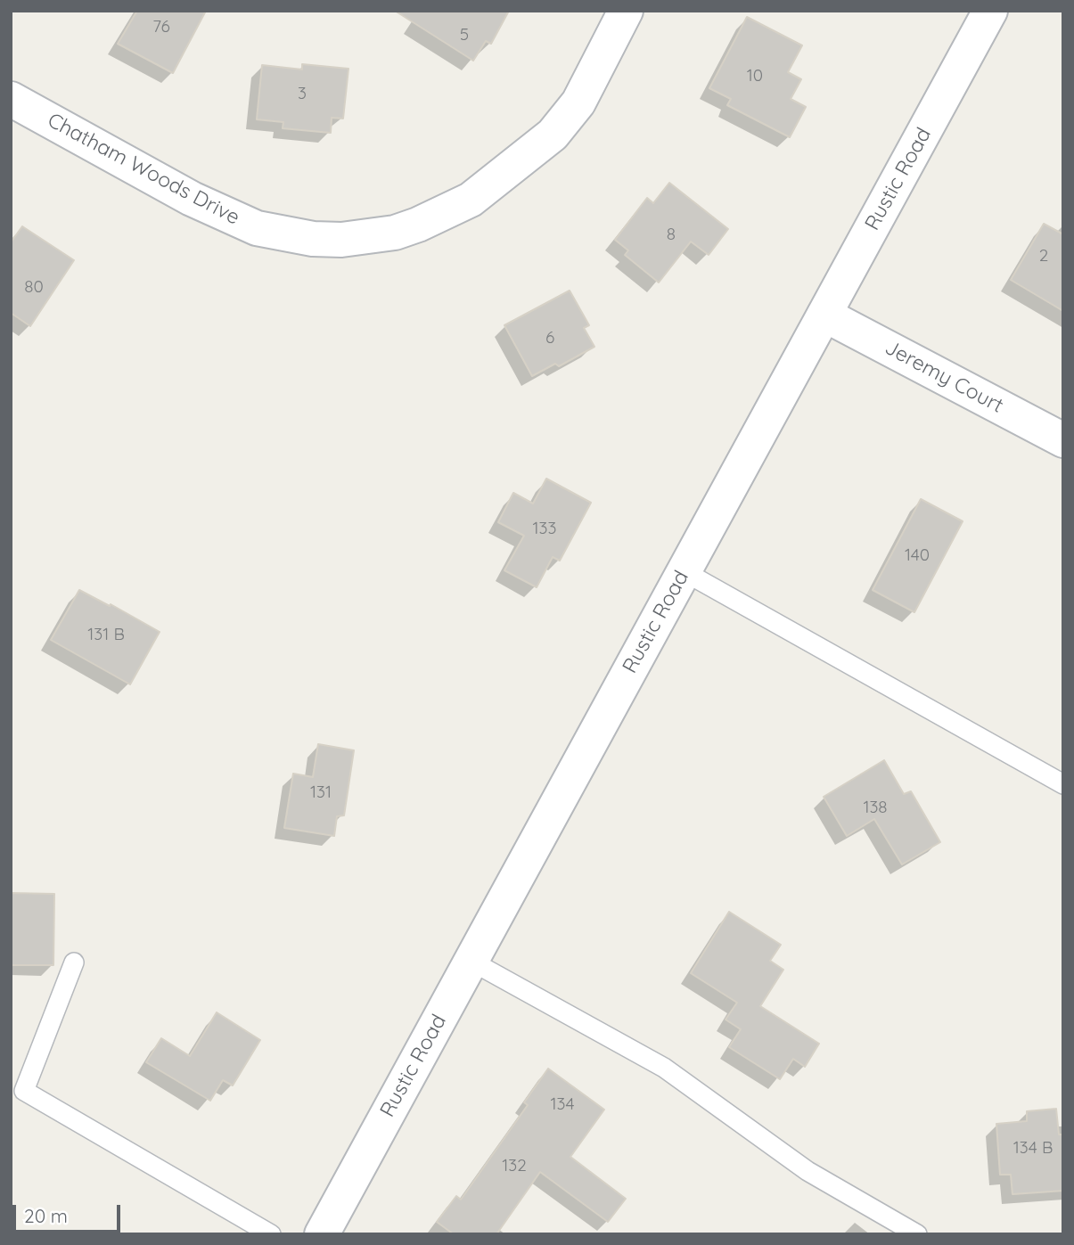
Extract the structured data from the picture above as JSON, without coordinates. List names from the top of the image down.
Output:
{
  "streets": {
    "street": ["Chatham Woods Drive", "Rustic Road", "Jeremy Court"]
  },
  "crossings": [
    ["Rustic Road", "Jeremy Court"]
  ],
  "house_numbers": [
    "76",
    "5",
    "10",
    "3",
    "8",
    "2",
    "80",
    "6",
    "133",
    "140",
    "131 B",
    "131",
    "138",
    "134",
    "134 B",
    "132"
  ],
  "scale_bar": "20 m"
}
